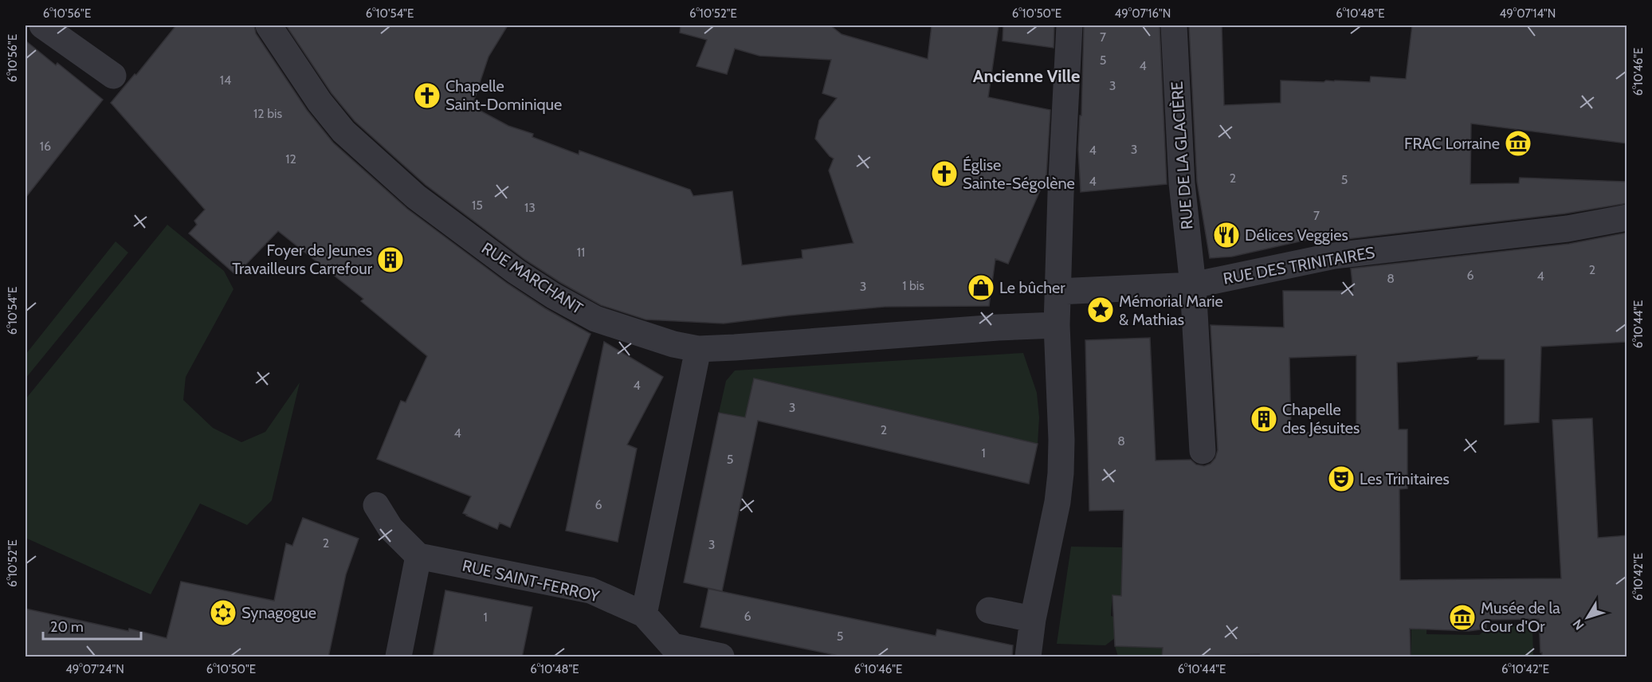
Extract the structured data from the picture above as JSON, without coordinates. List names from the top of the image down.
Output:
{
  "streets": {
    "street": [
      "RUE DE LA GLACIÈRE",
      "RUE DES TRINITAIRES",
      "RUE MARCHANT",
      "RUE SAINT-FERROY"
    ]
  },
  "crossings": [
    ["RUE DE LA GLACIÈRE", "RUE DES TRINITAIRES"]
  ],
  "districts": ["Ancienne Ville"],
  "places": {
    "church": ["Chapelle Saint-Dominique", "Église Sainte-Ségolène"],
    "museum": ["FRAC Lorraine", "Musée de la Cour d'Or"],
    "restaurant": ["Délices Veggies"],
    "building": ["Foyer de Jeunes Travailleurs Carrefour", "Chapelle des Jésuites"],
    "shop": ["Le bûcher"],
    "place": ["Mémorial Marie & Mathias"],
    "theatre": ["Les Trinitaires"],
    "synagogue": ["Synagogue"]
  },
  "house_numbers": [
    "7",
    "5",
    "4",
    "14",
    "3",
    "12 bis",
    "16",
    "3",
    "4",
    "12",
    "2",
    "5",
    "4",
    "15",
    "13",
    "7",
    "11",
    "2",
    "6",
    "4",
    "8",
    "1 bis",
    "3",
    "4",
    "3",
    "2",
    "4",
    "8",
    "1",
    "5",
    "6",
    "2",
    "3",
    "6",
    "1",
    "5"
  ],
  "scale_bar": "20 m",
  "north": "bottom left",
  "coordinates": [
    "6°10'56\"E",
    "6°10'54\"E",
    "6°10'52\"E",
    "6°10'50\"E",
    "49°07'16\"N",
    "6°10'48\"E",
    "49°07'14\"N",
    "6°10'46\"E",
    "6°10'44\"E",
    "6°10'42\"E",
    "49°07'24\"N"
  ]
}
